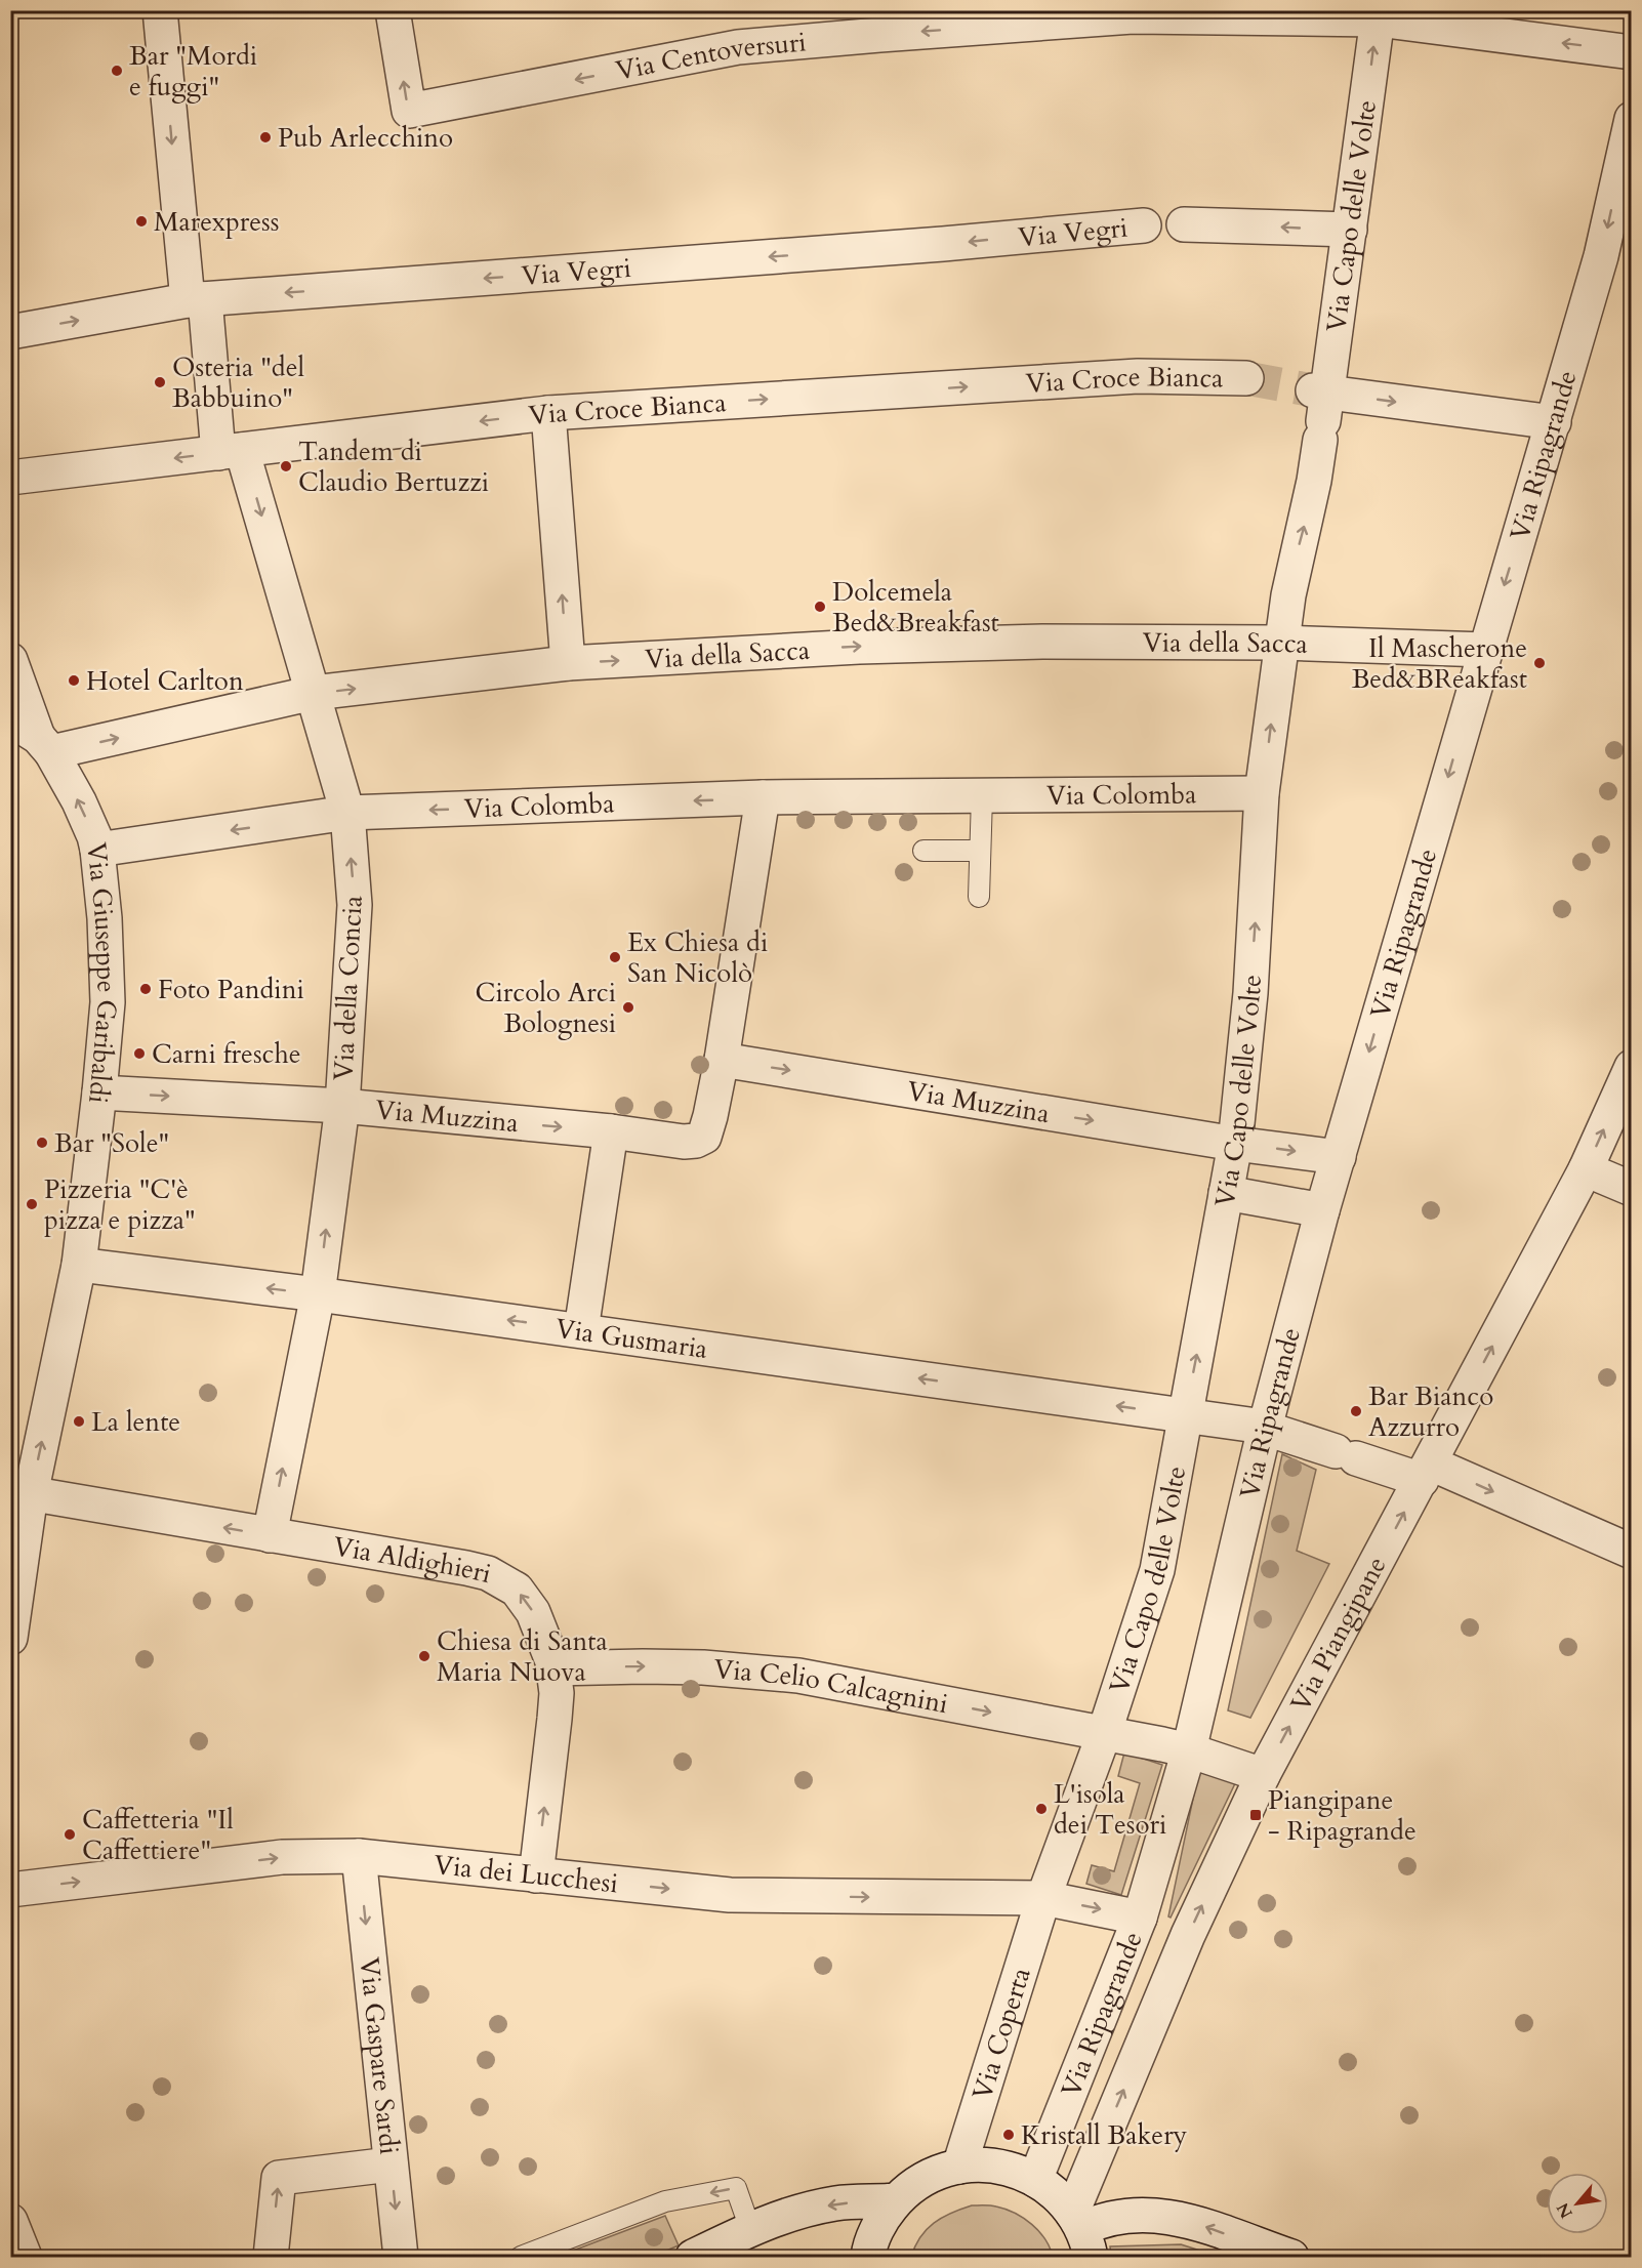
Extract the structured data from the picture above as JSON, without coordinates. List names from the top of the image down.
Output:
{
  "streets": {
    "street": [
      "Via Centoversuri",
      "Via Capo delle Volte",
      "Via Vegri",
      "Via Croce Bianca",
      "Via Ripagrande",
      "Via della Sacca",
      "Via Colomba",
      "Via Giuseppe Garibaldi",
      "Via della Concia",
      "Via Muzzina",
      "Via Gusmaria",
      "Via Aldighieri",
      "Via Piangipane",
      "Via Celio Calcagnini",
      "Via dei Lucchesi",
      "Via Coperta",
      "Via Gaspare Sardi"
    ]
  },
  "crossings": [
    ["Via Centoversuri", "Via Capo delle Volte"],
    ["Via Capo delle Volte", "Via della Sacca"],
    ["Via Capo delle Volte", "Via Colomba"],
    ["Via Capo delle Volte", "Via Muzzina"],
    ["Via Capo delle Volte", "Via Gusmaria"],
    ["Via Capo delle Volte", "Via Celio Calcagnini"],
    ["Via Capo delle Volte", "Via dei Lucchesi"],
    ["Via Capo delle Volte", "Via Coperta"],
    ["Via Vegri", "Via della Concia"],
    ["Via Croce Bianca", "Via della Concia"],
    ["Via Ripagrande", "Via della Sacca"],
    ["Via Ripagrande", "Via Muzzina"],
    ["Via Ripagrande", "Via Gusmaria"],
    ["Via Ripagrande", "Via Celio Calcagnini"],
    ["Via Ripagrande", "Via dei Lucchesi"],
    ["Via della Sacca", "Via Giuseppe Garibaldi"],
    ["Via della Sacca", "Via della Concia"],
    ["Via Colomba", "Via Giuseppe Garibaldi"],
    ["Via Colomba", "Via della Concia"],
    ["Via Giuseppe Garibaldi", "Via Muzzina"],
    ["Via Giuseppe Garibaldi", "Via Gusmaria"],
    ["Via Giuseppe Garibaldi", "Via Aldighieri"],
    ["Via della Concia", "Via Muzzina"],
    ["Via della Concia", "Via Gusmaria"],
    ["Via della Concia", "Via Aldighieri"],
    ["Via Gusmaria", "Via Piangipane"],
    ["Via Aldighieri", "Via Celio Calcagnini"],
    ["Via Aldighieri", "Via dei Lucchesi"],
    ["Via Piangipane", "Via Celio Calcagnini"],
    ["Via dei Lucchesi", "Via Coperta"],
    ["Via dei Lucchesi", "Via Gaspare Sardi"]
  ],
  "one_way": [
    "Via Centoversuri",
    "Via Capo delle Volte",
    "Via Ripagrande",
    "Via della Sacca",
    "Via Colomba",
    "Via Muzzina",
    "Via Piangipane",
    "Via Celio Calcagnini",
    "Via dei Lucchesi",
    "Via Gaspare Sardi"
  ],
  "places": {
    "other": [
      "Bar \"Mordi e fuggi\"",
      "Pub Arlecchino",
      "Marexpress",
      "Osteria \"del Babbuino\"",
      "Tandem di Claudio Bertuzzi",
      "Dolcemela Bed&Breakfast",
      "Il Mascherone Bed&BReakfast",
      "Hotel Carlton",
      "Ex Chiesa di San Nicolò",
      "Foto Pandini",
      "Circolo Arci Bolognesi",
      "Carni fresche",
      "Bar \"Sole\"",
      "Pizzeria \"C'è pizza e pizza\"",
      "Bar Bianco Azzurro",
      "La lente",
      "Chiesa di Santa Maria Nuova",
      "L'isola dei Tesori",
      "Caffetteria \"Il Caffettiere\"",
      "Kristall Bakery"
    ],
    "transit": ["Piangipane - Ripagrande"]
  },
  "north": "bottom left"
}
